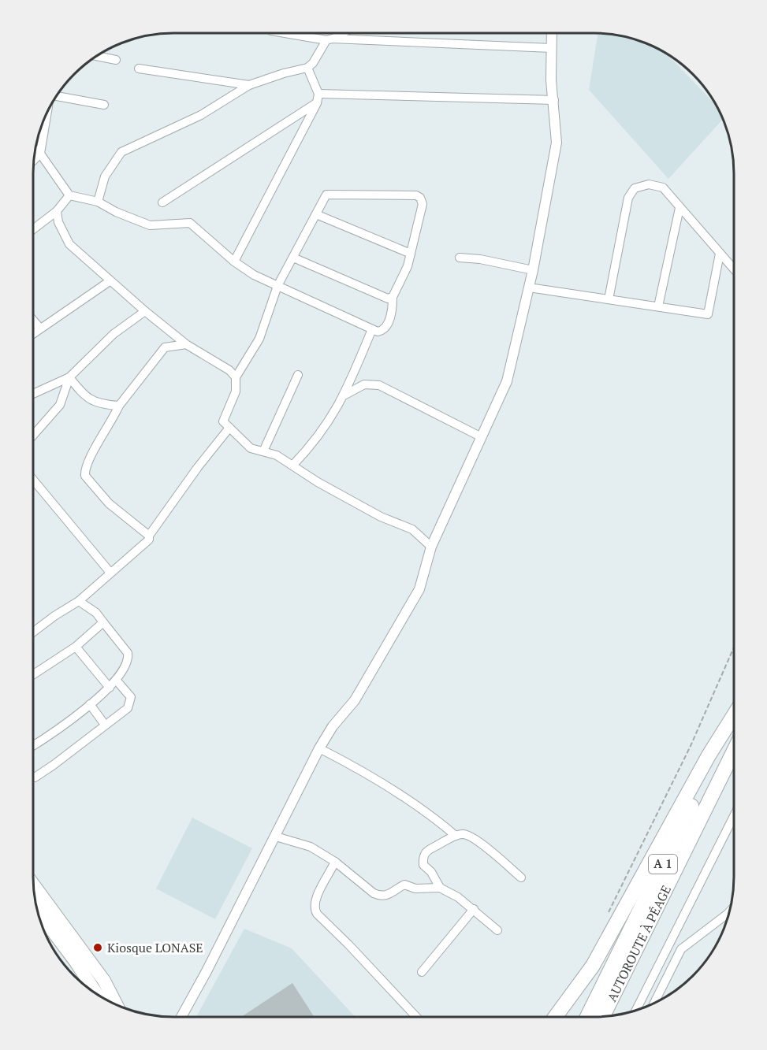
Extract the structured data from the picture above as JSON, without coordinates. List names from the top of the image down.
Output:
{
  "streets": {
    "highway": ["A 1", "AUTOROUTE À PÉAGE"]
  },
  "places": ["Kiosque LONASE"]
}
